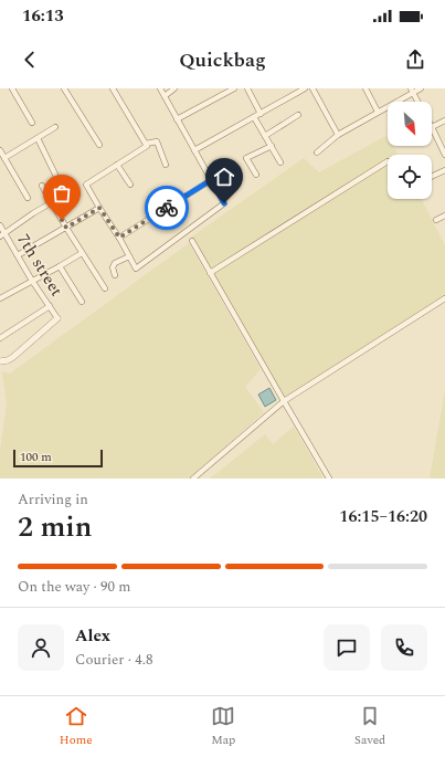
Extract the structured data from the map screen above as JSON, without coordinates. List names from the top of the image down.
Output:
{
  "streets": {
    "street": ["7th street"]
  },
  "scale_bar": "100 m",
  "north": "bottom right",
  "page": {
    "status": "16:13",
    "header": "Quickbag",
    "scale": "100 m",
    "heading": ["2 min", "Arriving in", "16:15–16:20"],
    "panel": ["Alex", "Courier · 4.8"],
    "bar": "On the way · 90 m",
    "tabs": ["Home", "Map", "Saved"]
  }
}
